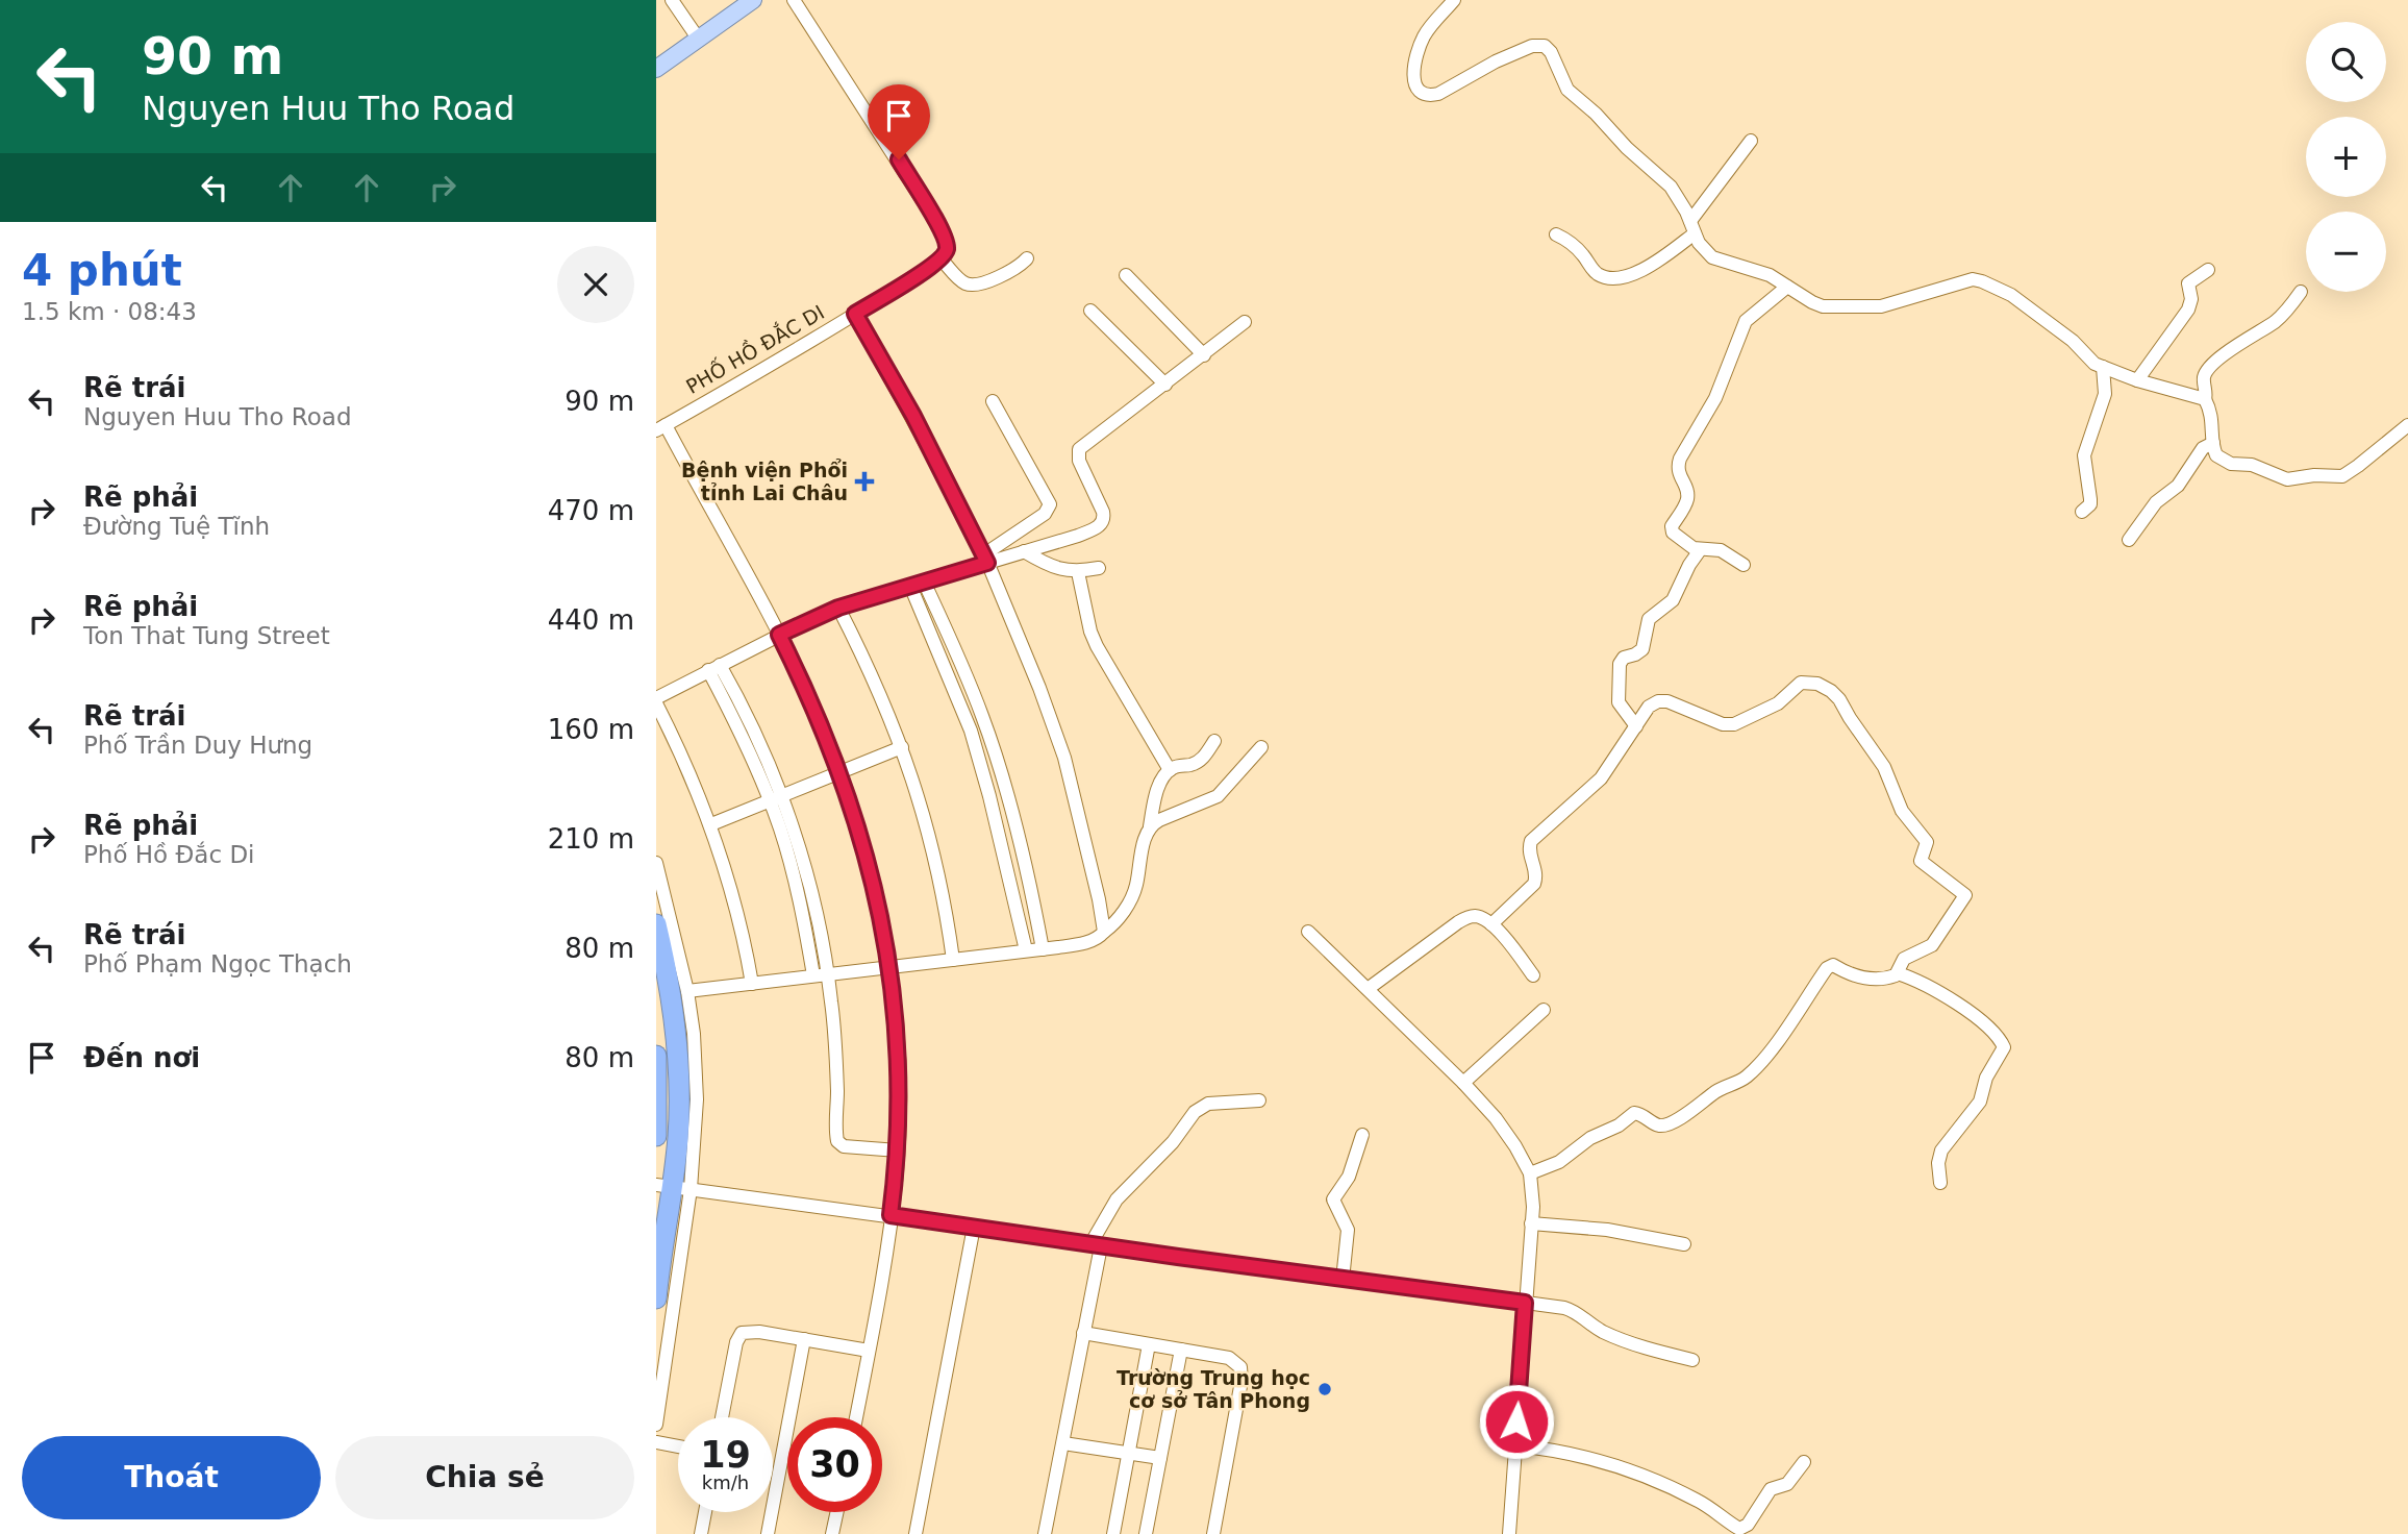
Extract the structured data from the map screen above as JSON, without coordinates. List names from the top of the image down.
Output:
{
  "streets": {
    "street": ["PHỐ HỒ ĐẮC DI"]
  },
  "places": {
    "health": ["Bệnh viện Phổi tỉnh Lai Châu"],
    "other": ["Trường Trung học cơ sở Tân Phong"]
  },
  "page": {
    "turn": ["90 m", "Nguyen Huu Tho Road"],
    "map_buttons": ["+", "−"],
    "heading": ["4 phút", "1.5 km · 08:43"],
    "list": [
      {
        "name": "Rẽ trái",
        "note": "Nguyen Huu Tho Road",
        "value": "90 m"
      },
      {
        "name": "Rẽ phải",
        "note": "Đường Tuệ Tĩnh",
        "value": "470 m"
      },
      {
        "name": "Rẽ phải",
        "note": "Ton That Tung Street",
        "value": "440 m"
      },
      {
        "name": "Rẽ trái",
        "note": "Phố Trần Duy Hưng",
        "value": "160 m"
      },
      {
        "name": "Rẽ phải",
        "note": "Phố Hồ Đắc Di",
        "value": "210 m"
      },
      {
        "name": "Rẽ trái",
        "note": "Phố Phạm Ngọc Thạch",
        "value": "80 m"
      },
      {
        "name": "Đến nơi",
        "value": "80 m"
      }
    ],
    "speed": "19 km/h",
    "limit": "30",
    "buttons": ["Thoát", "Chia sẻ"]
  }
}
